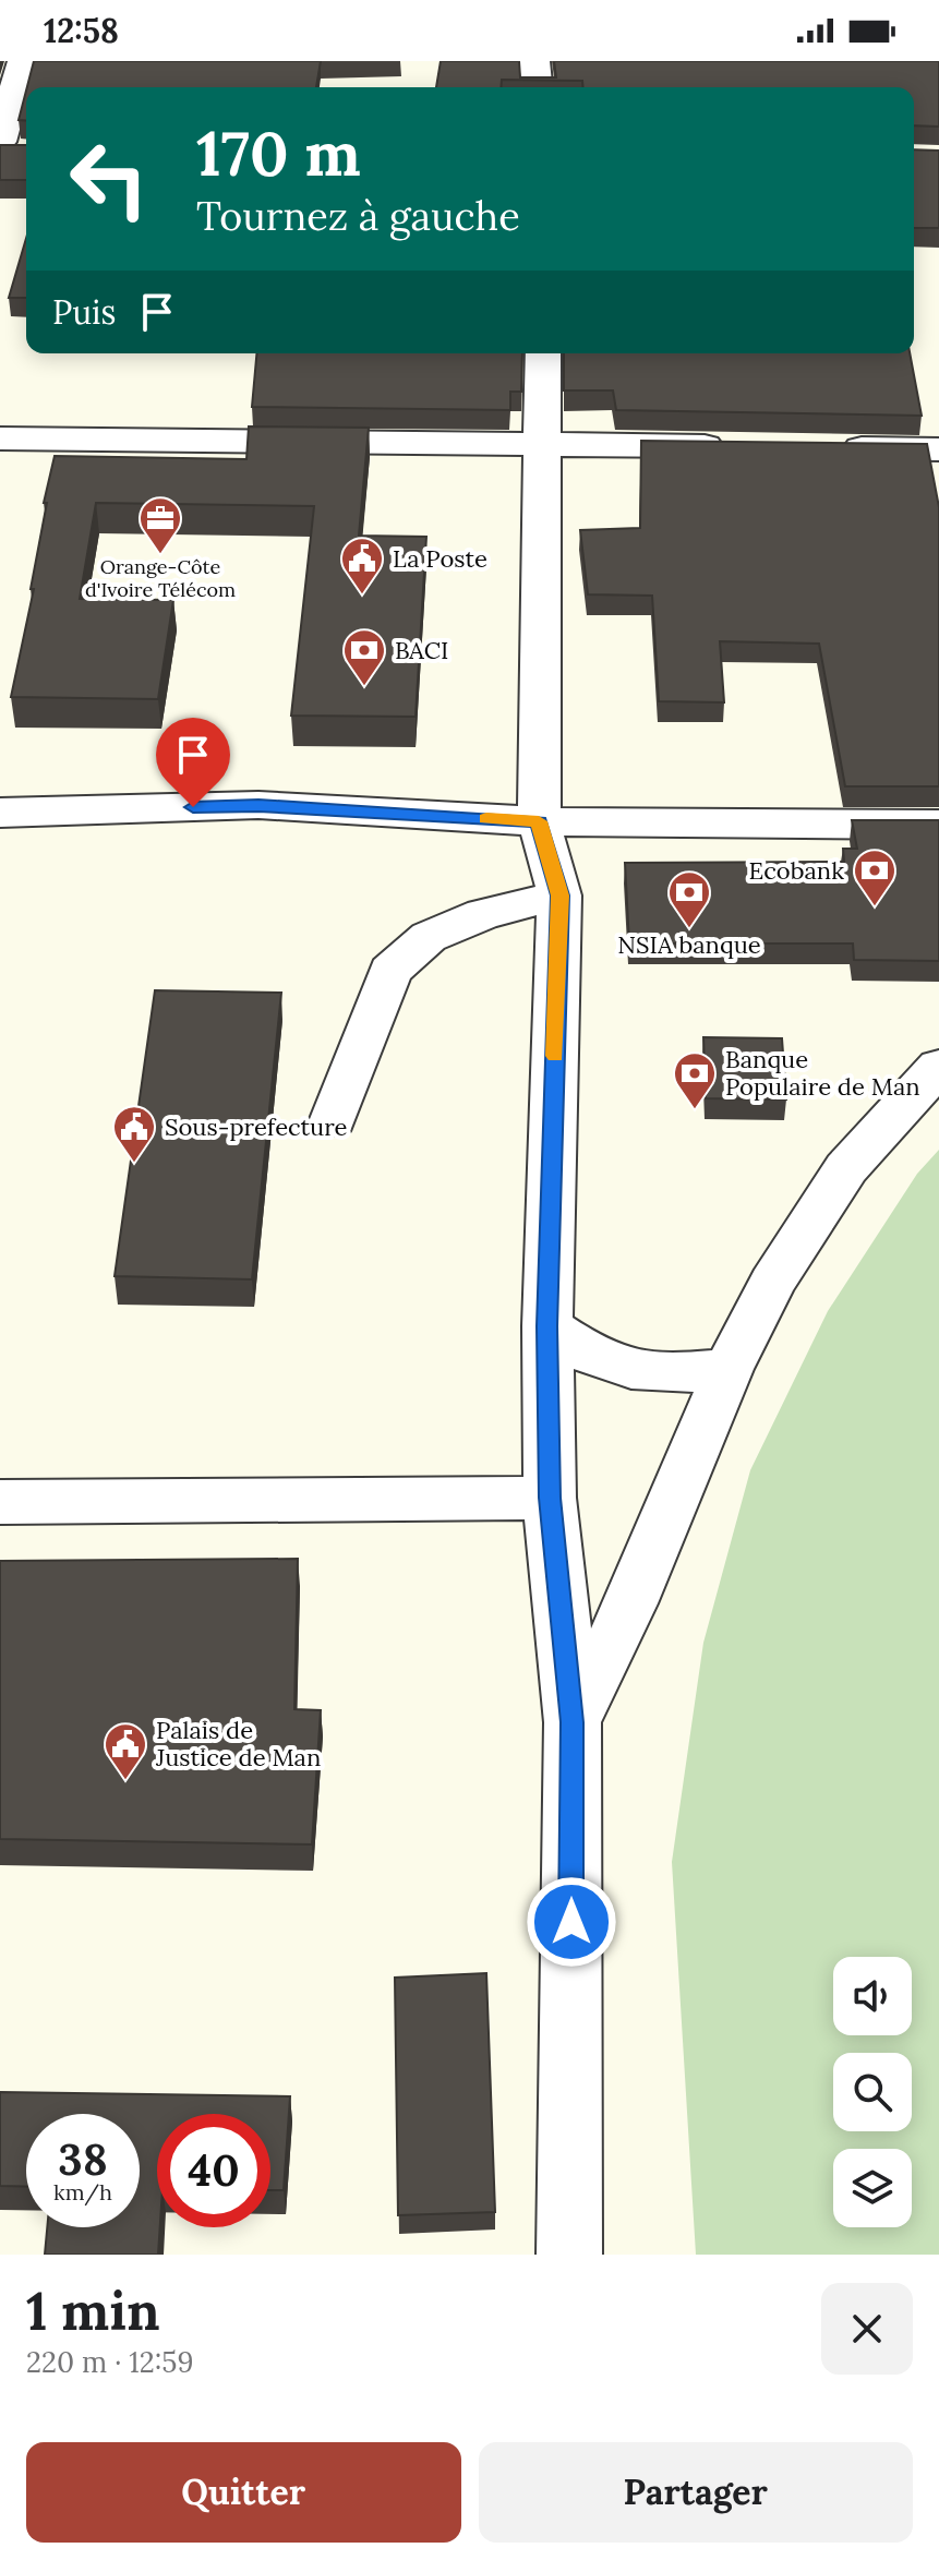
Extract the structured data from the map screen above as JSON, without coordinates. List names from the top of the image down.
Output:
{
  "places": {
    "office": ["Orange-Côte d'Ivoire Télécom"],
    "public building": ["La Poste", "Sous-prefecture", "Palais de Justice de Man"],
    "bank": [
      "BACI",
      "Ecobank",
      "NSIA banque",
      "Banque Populaire de Man"
    ]
  },
  "page": {
    "status": "12:58",
    "turn": ["170 m", "Tournez à gauche"],
    "then": "Puis",
    "speed": "38 km/h",
    "limit": "40",
    "heading": ["1 min", "220 m · 12:59"],
    "buttons": ["Quitter", "Partager"]
  }
}
